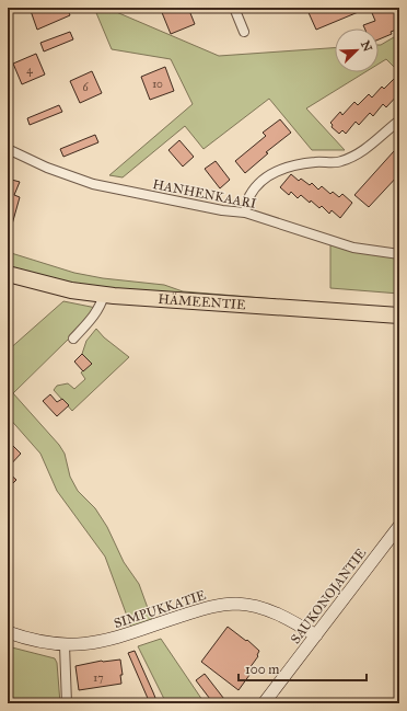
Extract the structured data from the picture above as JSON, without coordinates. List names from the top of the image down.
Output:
{
  "streets": {
    "highway": ["HÄMEENTIE"],
    "street": ["HANHENKAARI", "SAUKONOJANTIE", "SIMPUKKATIE"]
  },
  "crossings": [
    ["SAUKONOJANTIE", "SIMPUKKATIE"]
  ],
  "house_numbers": [
    "4",
    "10",
    "6",
    "17"
  ],
  "scale_bar": "100 m",
  "north": "top right"
}
